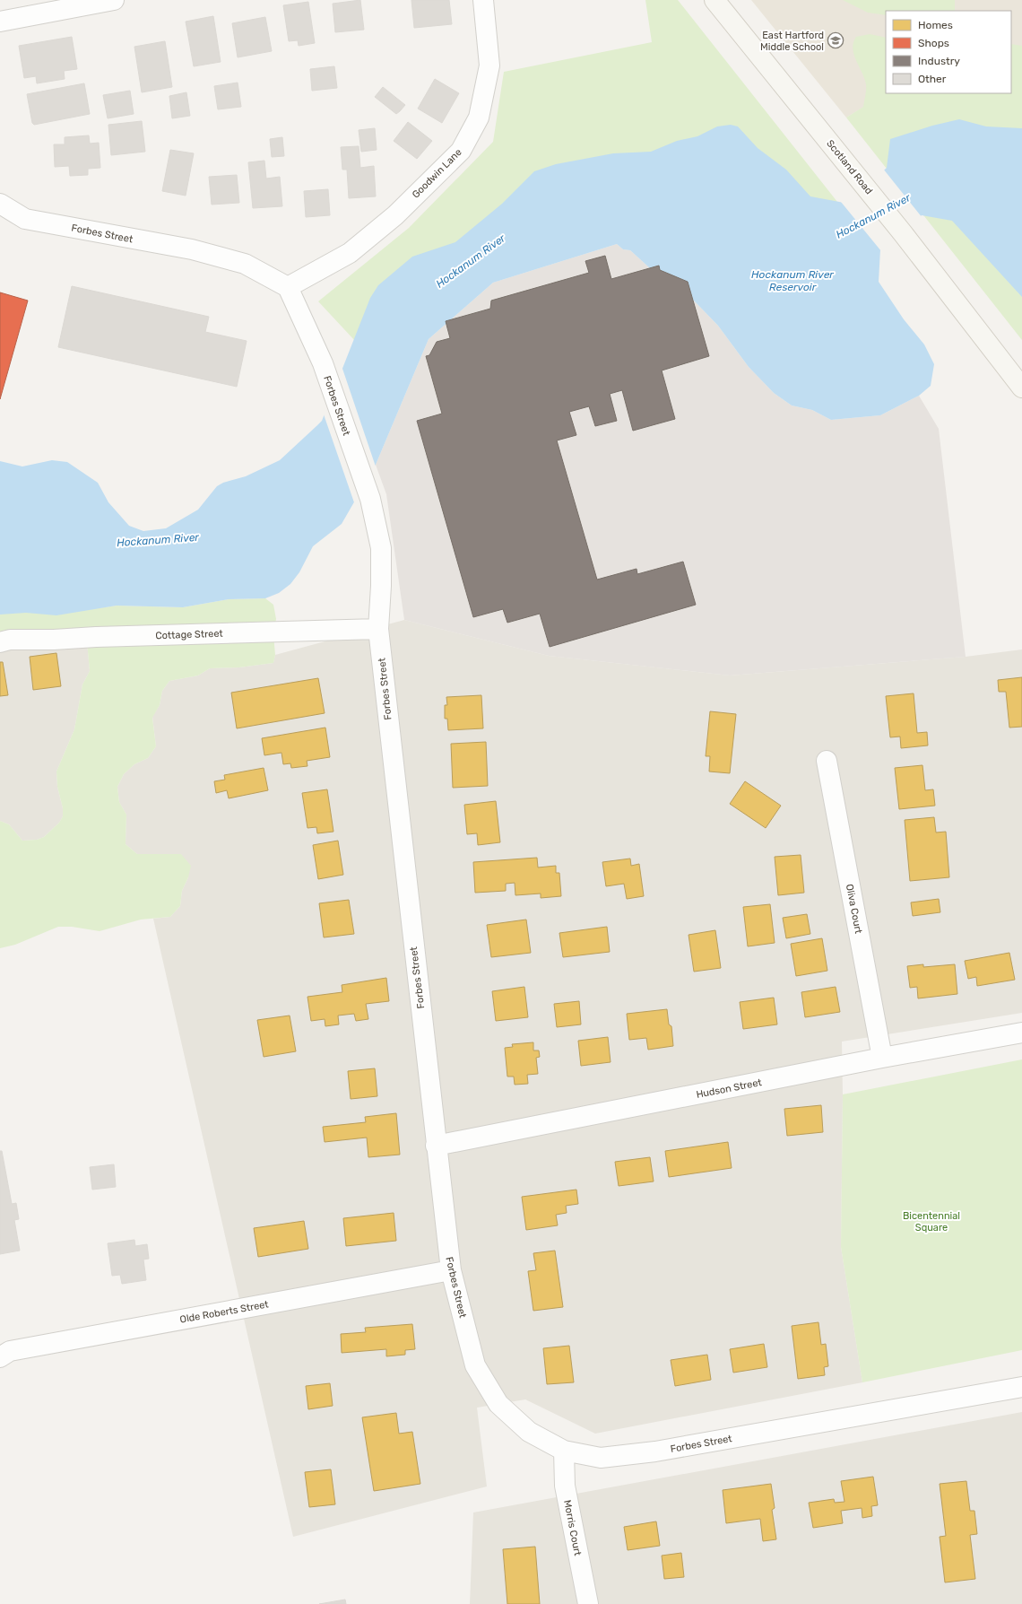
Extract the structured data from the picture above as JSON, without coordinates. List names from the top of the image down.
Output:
{
  "streets": {
    "main road": ["Scotland Road"],
    "street": [
      "Goodwin Lane",
      "Forbes Street",
      "Cottage Street",
      "Oliva Court",
      "Hudson Street",
      "Olde Roberts Street",
      "Morris Court"
    ]
  },
  "crossings": [
    ["Goodwin Lane", "Forbes Street"],
    ["Forbes Street", "Cottage Street"],
    ["Forbes Street", "Hudson Street"],
    ["Forbes Street", "Olde Roberts Street"],
    ["Forbes Street", "Morris Court"],
    ["Oliva Court", "Hudson Street"]
  ],
  "water": ["Hockanum River", "Hockanum River Reservoir"],
  "parks": ["Bicentennial Square"],
  "places": {
    "school or university": ["East Hartford Middle School"]
  },
  "legend": [
    "Homes",
    "Shops",
    "Industry",
    "Other"
  ]
}
